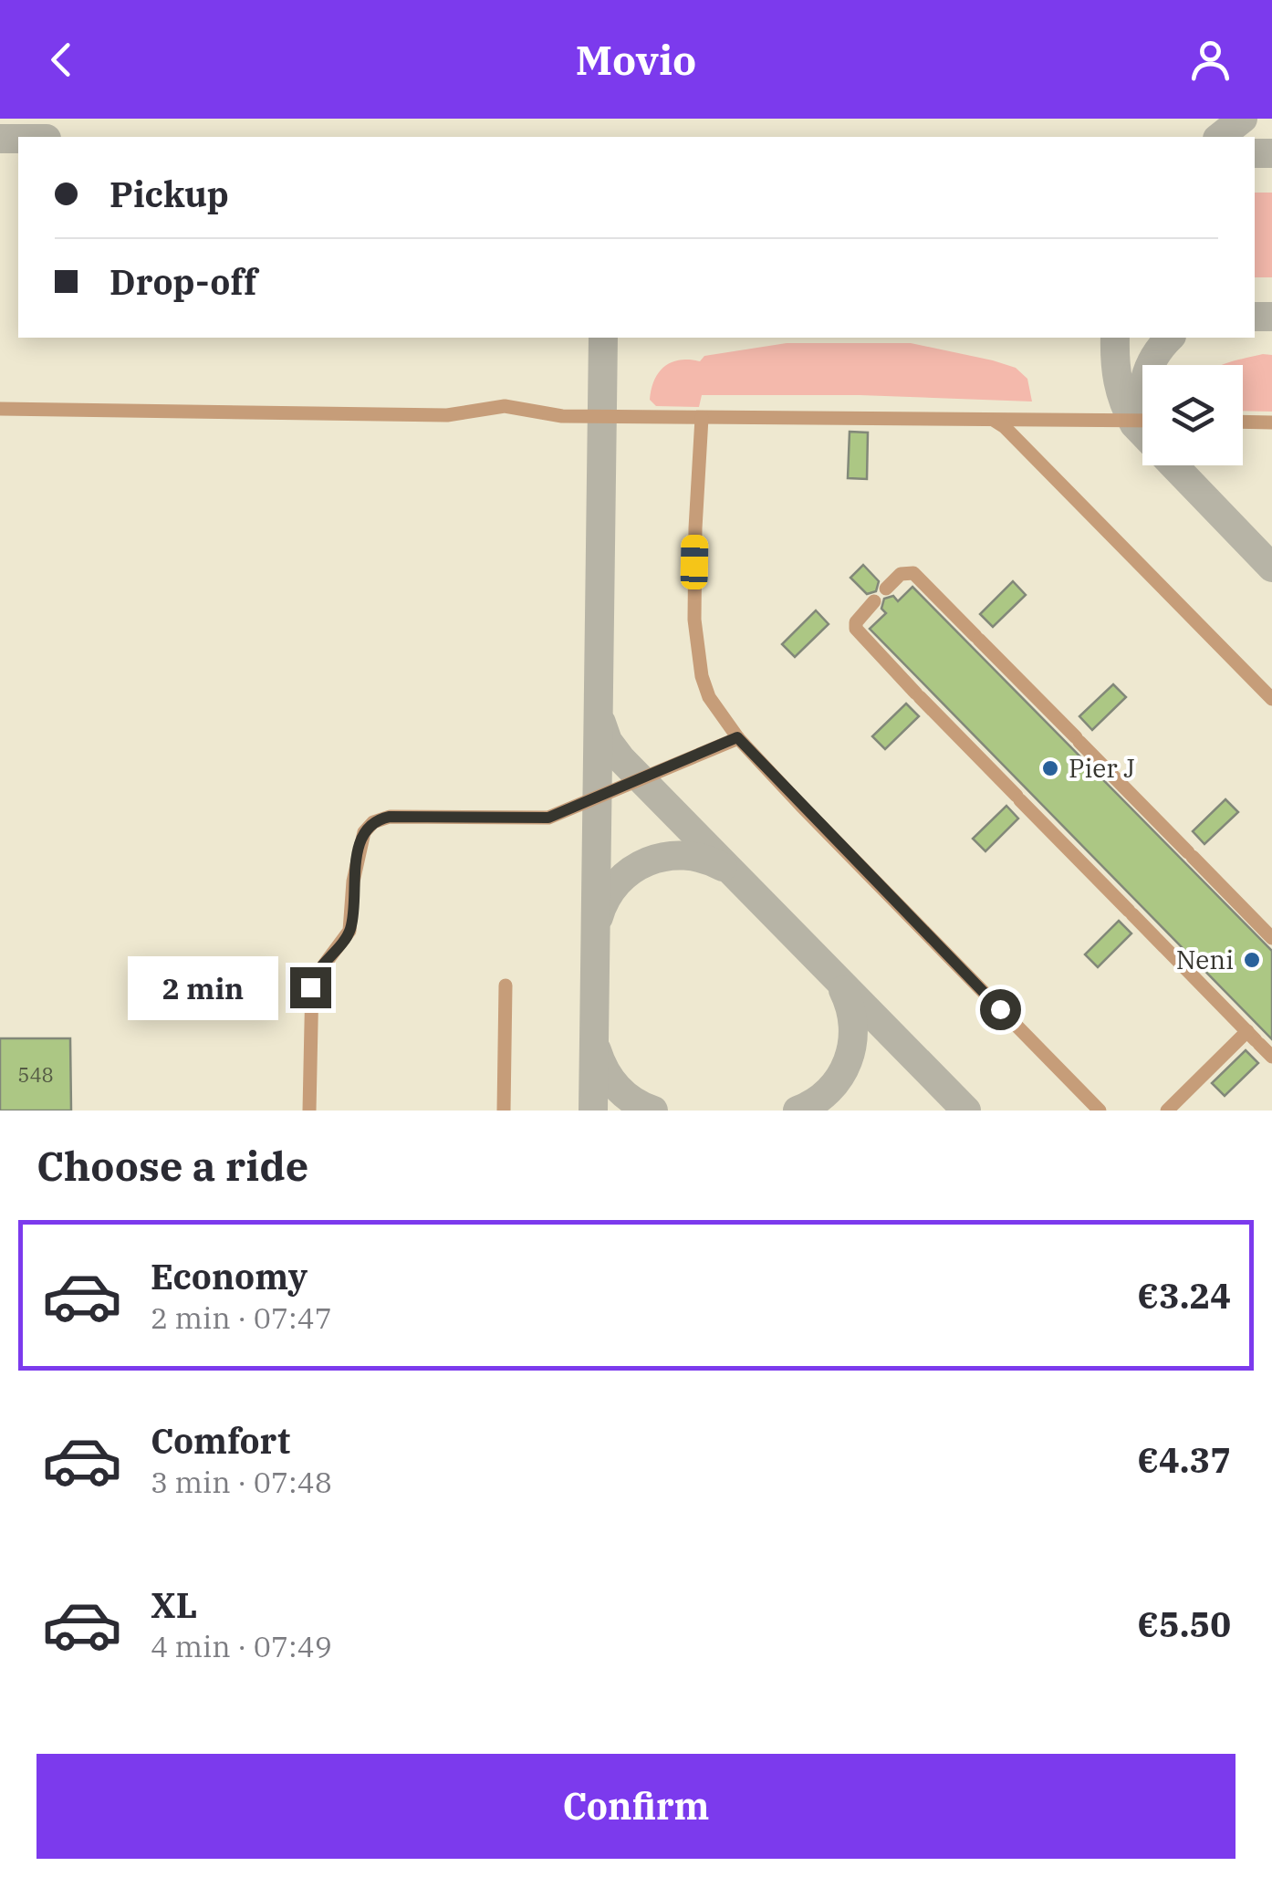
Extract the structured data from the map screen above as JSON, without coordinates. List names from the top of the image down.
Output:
{
  "places": ["Pier J", "Neni"],
  "house_numbers": ["548"],
  "page": {
    "header": "Movio",
    "banner": ["Pickup", "Drop-off"],
    "bubble": "2 min",
    "heading": "Choose a ride",
    "list": [
      {
        "name": "Economy",
        "note": "2 min · 07:47",
        "value": "€3.24"
      },
      {
        "name": "Comfort",
        "note": "3 min · 07:48",
        "value": "€4.37"
      },
      {
        "name": "XL",
        "note": "4 min · 07:49",
        "value": "€5.50"
      }
    ],
    "buttons": "Confirm"
  }
}
